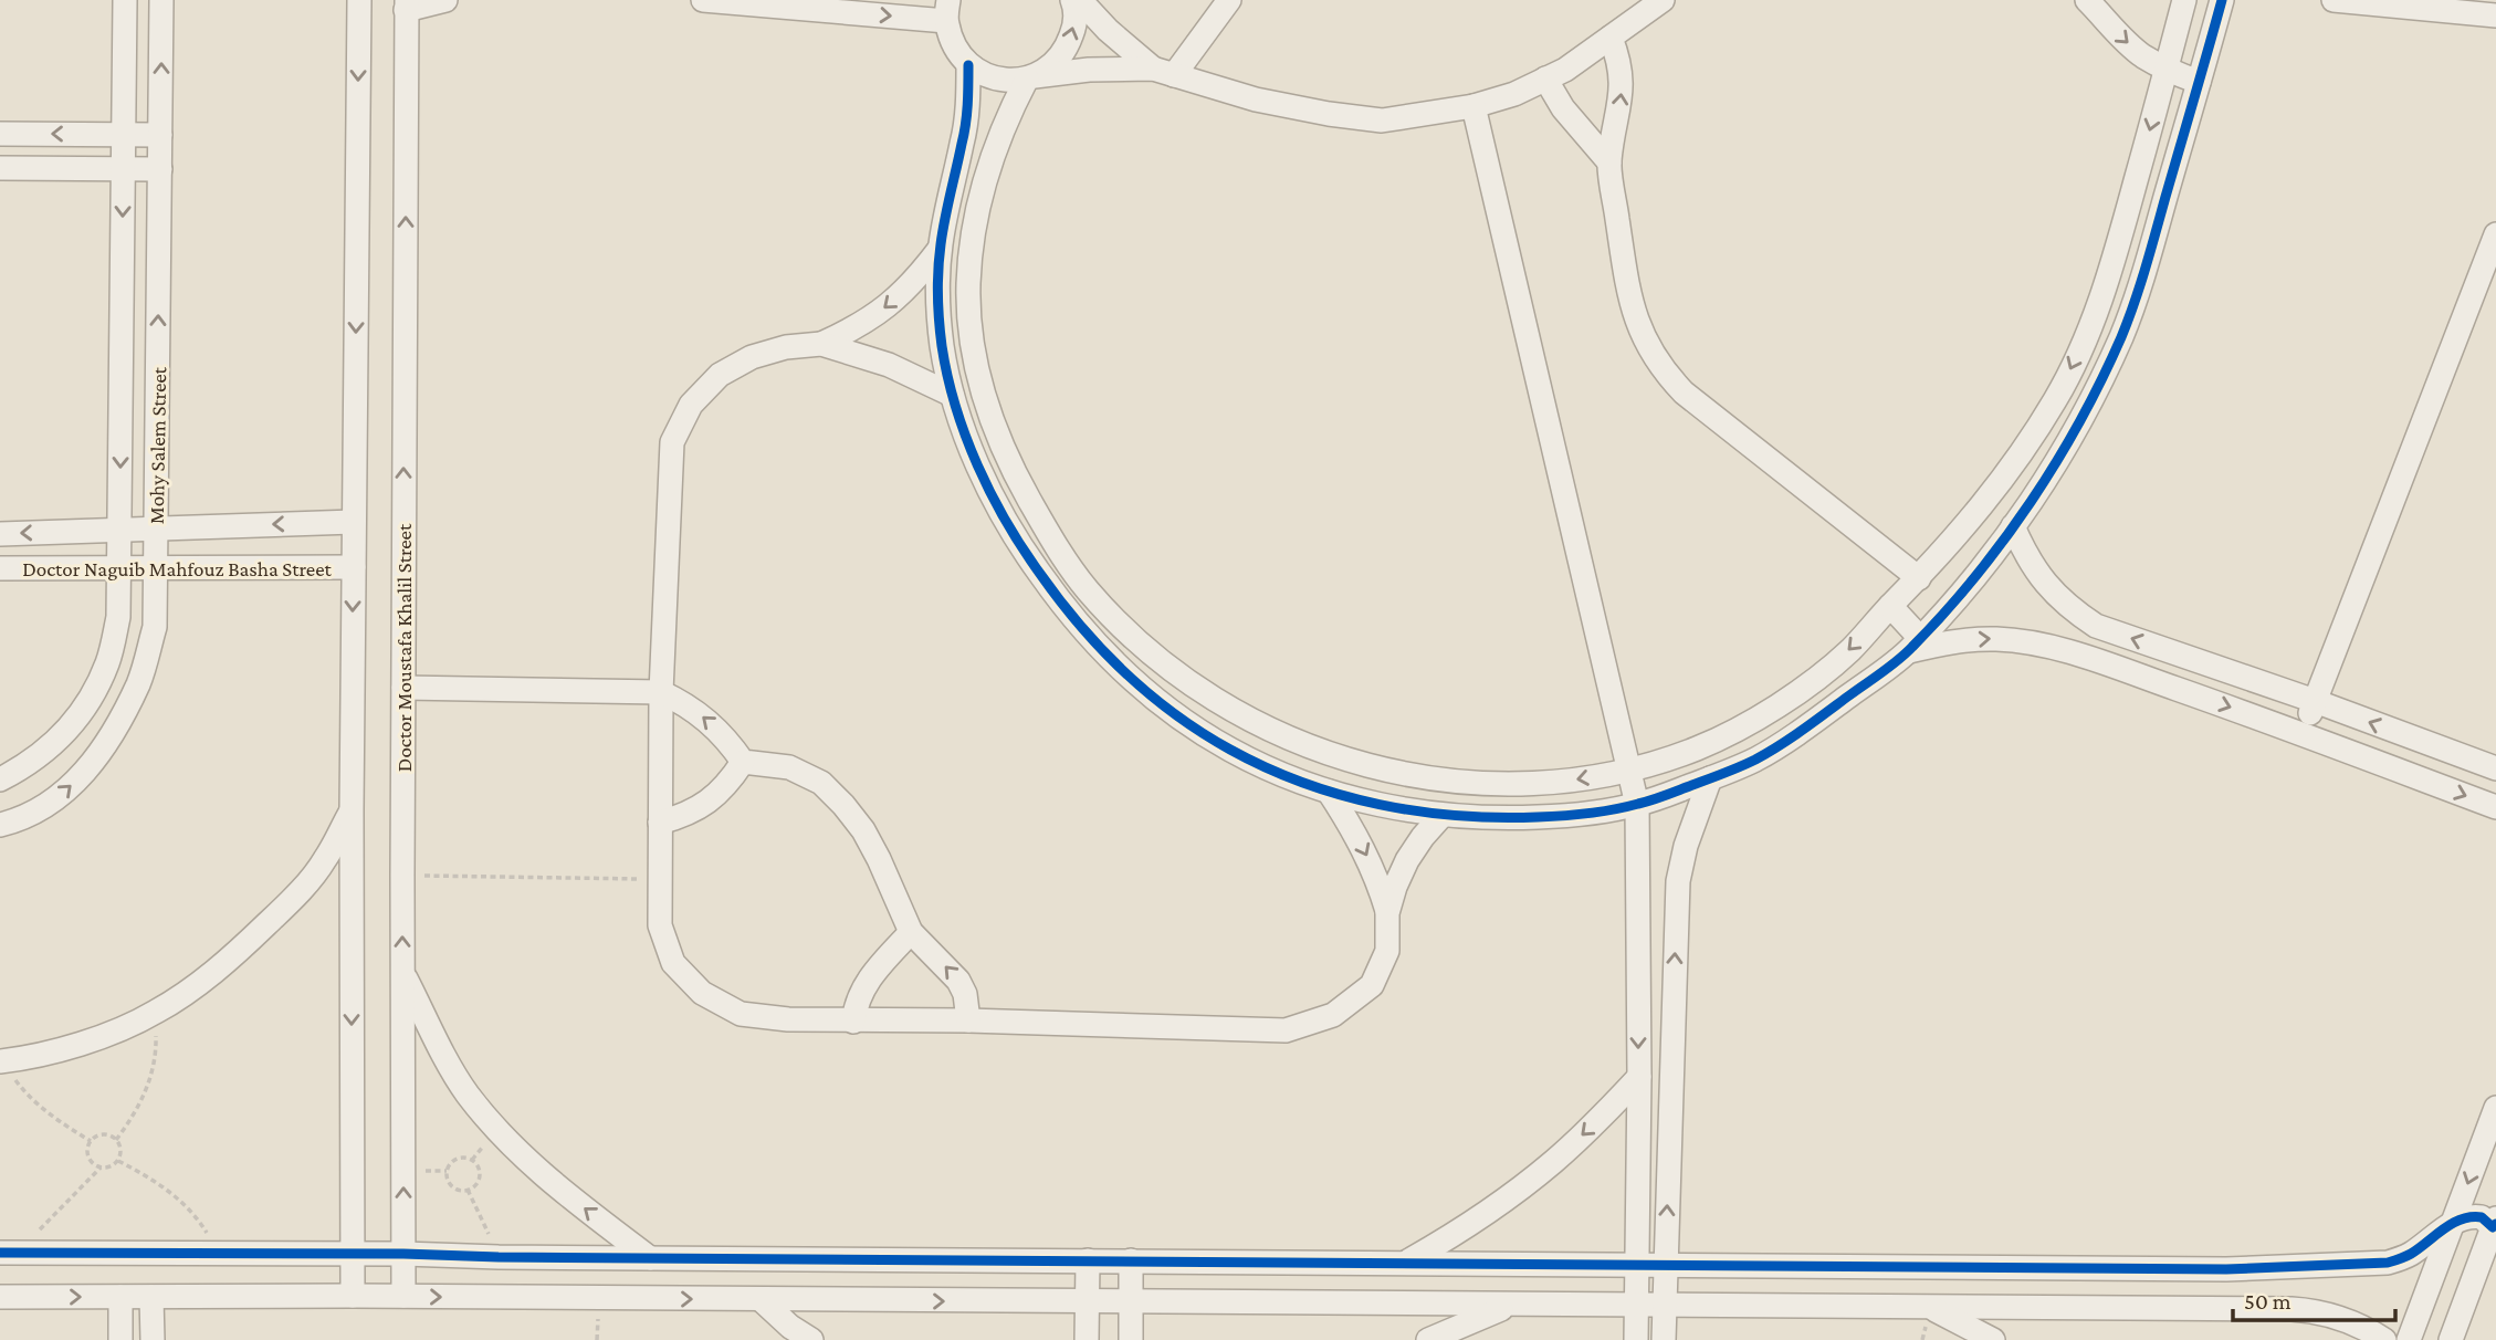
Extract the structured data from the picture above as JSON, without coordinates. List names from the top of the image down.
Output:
{
  "streets": {
    "street": ["Mohy Salem Street", "Doctor Naguib Mahfouz Basha Street", "Doctor Moustafa Khalil Street"]
  },
  "crossings": [
    ["Mohy Salem Street", "Doctor Naguib Mahfouz Basha Street"]
  ],
  "scale_bar": "50 m"
}
